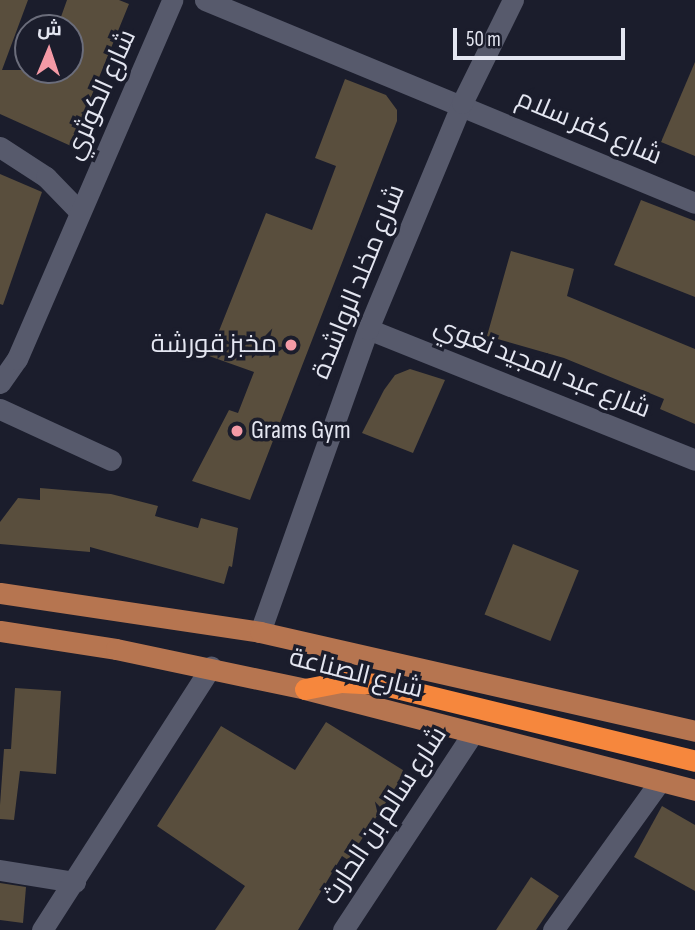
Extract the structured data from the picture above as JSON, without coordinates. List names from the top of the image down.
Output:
{
  "streets": {
    "main road": ["شارع الصناعة"],
    "street": [
      "شارع الكوثري",
      "شارع كفر سلام",
      "شارع مخلد الرواشدة",
      "شارع عبد المجيد نغوي",
      "شارع سالم بن الحارث"
    ]
  },
  "crossings": [
    ["شارع كفر سلام", "شارع مخلد الرواشدة"],
    ["شارع مخلد الرواشدة", "شارع عبد المجيد نغوي"],
    ["شارع مخلد الرواشدة", "شارع الصناعة"],
    ["شارع الصناعة", "شارع سالم بن الحارث"]
  ],
  "places": ["مخبز قورشة", "Grams Gym"],
  "scale_bar": "50 m",
  "north": "top"
}
